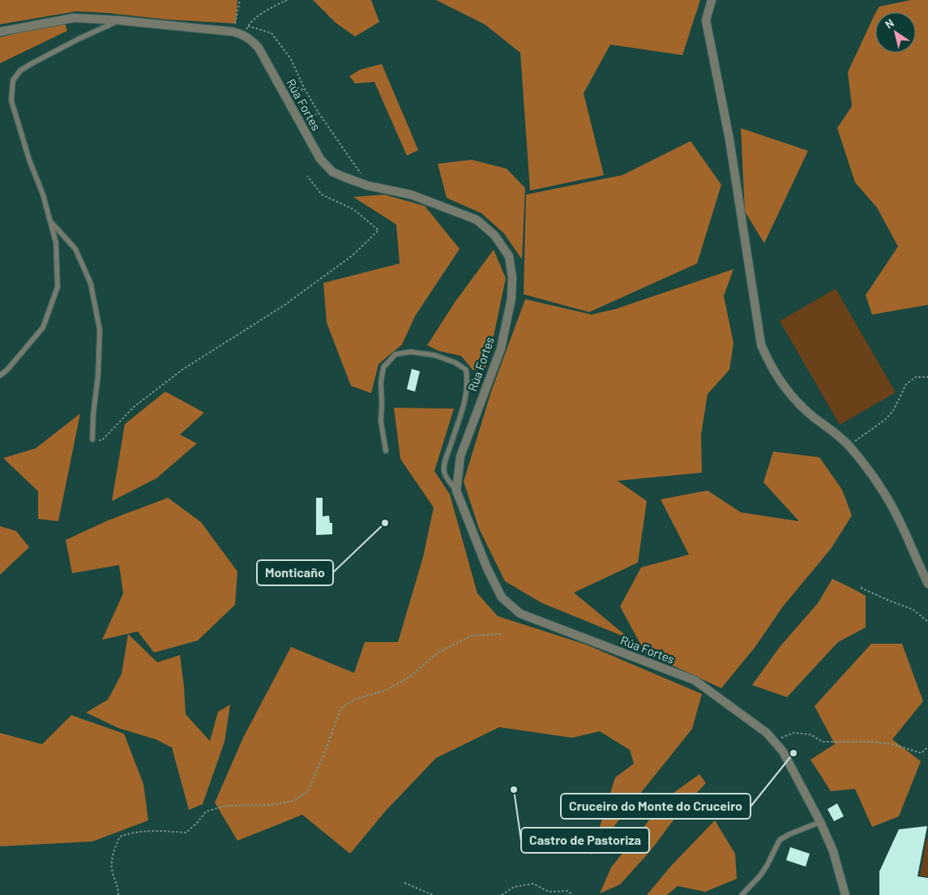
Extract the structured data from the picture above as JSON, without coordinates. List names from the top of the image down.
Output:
{
  "streets": {
    "street": ["Rúa Fortes"]
  },
  "places": ["Monticaño", "Cruceiro do Monte do Cruceiro", "Castro de Pastoriza"],
  "north": "top left"
}
